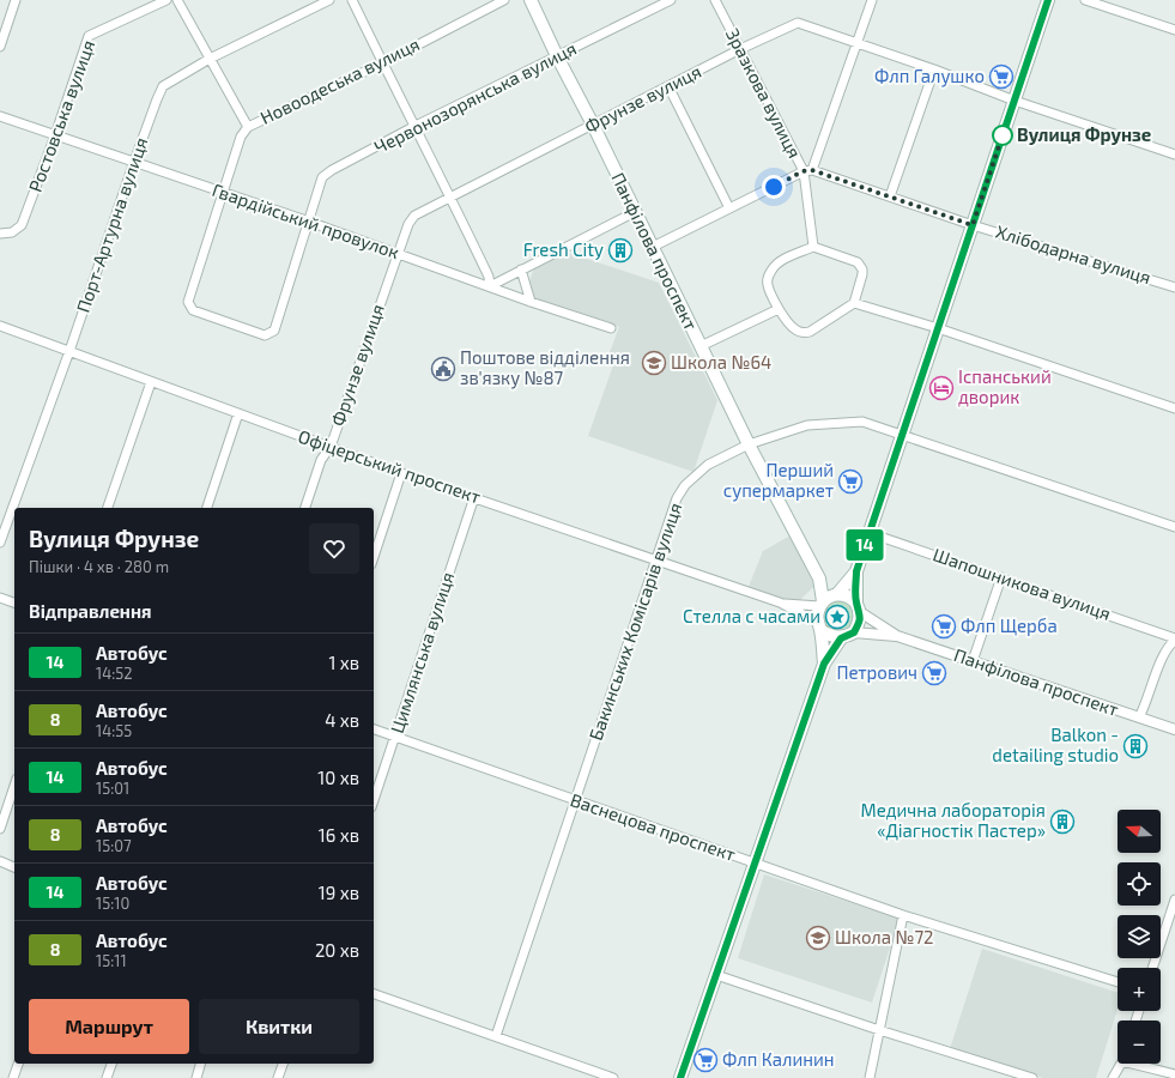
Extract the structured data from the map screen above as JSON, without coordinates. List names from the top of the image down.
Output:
{
  "streets": {
    "main road": ["Панфілова проспект"],
    "street": [
      "Новоодеська вулиця",
      "Зразкова вулиця",
      "Червонозорянська вулиця",
      "Фрунзе вулиця",
      "Ростовська вулиця",
      "Гвардійський провулок",
      "Порт-Артурна вулиця",
      "Хлібодарна вулиця",
      "Офіцерський проспект",
      "Шапошникова вулиця",
      "Бакинських Комісарів вулиця",
      "Цимлянська вулиця",
      "Васнецова проспект"
    ]
  },
  "crossings": [
    ["Новоодеська вулиця", "Червонозорянська вулиця"],
    ["Новоодеська вулиця", "Гвардійський провулок"],
    ["Зразкова вулиця", "Фрунзе вулиця"],
    ["Зразкова вулиця", "Хлібодарна вулиця"],
    ["Червонозорянська вулиця", "Гвардійський провулок"],
    ["Червонозорянська вулиця", "Панфілова проспект"],
    ["Фрунзе вулиця", "Гвардійський провулок"],
    ["Фрунзе вулиця", "Панфілова проспект"],
    ["Фрунзе вулиця", "Офіцерський проспект"],
    ["Ростовська вулиця", "Гвардійський провулок"],
    ["Гвардійський провулок", "Порт-Артурна вулиця"],
    ["Порт-Артурна вулиця", "Офіцерський проспект"],
    ["Панфілова проспект", "Хлібодарна вулиця"],
    ["Панфілова проспект", "Бакинських Комісарів вулиця"],
    ["Офіцерський проспект", "Бакинських Комісарів вулиця"],
    ["Офіцерський проспект", "Цимлянська вулиця"],
    ["Бакинських Комісарів вулиця", "Васнецова проспект"],
    ["Цимлянська вулиця", "Васнецова проспект"]
  ],
  "places": {
    "supermarket": [
      "Флп Галушко",
      "Перший супермаркет",
      "Флп Щерба",
      "Петрович",
      "Флп Калинин"
    ],
    "other": ["Вулиця Фрунзе"],
    "building": ["Fresh City", "Balkon - detailing studio", "Медична лабораторія «Діагностік Пастер»"],
    "school or university": ["Школа №64", "Школа №72"],
    "public building": ["Поштове відділення зв'язку №87"],
    "hotel": ["Іспанський дворик"],
    "place": ["Стелла с часами"]
  },
  "lines": ["bus line 14"],
  "north": "left",
  "page": {
    "on_map": "14",
    "heading": [
      ["Вулиця Фрунзе", "Пішки · 4 хв · 280 m"],
      "Відправлення"
    ],
    "list": [
      {
        "mark": "14",
        "name": "Автобус",
        "note": "14:52",
        "value": "1 хв"
      },
      {
        "mark": "8",
        "name": "Автобус",
        "note": "14:55",
        "value": "4 хв"
      },
      {
        "mark": "14",
        "name": "Автобус",
        "note": "15:01",
        "value": "10 хв"
      },
      {
        "mark": "8",
        "name": "Автобус",
        "note": "15:07",
        "value": "16 хв"
      },
      {
        "mark": "14",
        "name": "Автобус",
        "note": "15:10",
        "value": "19 хв"
      },
      {
        "mark": "8",
        "name": "Автобус",
        "note": "15:11",
        "value": "20 хв"
      }
    ],
    "map_buttons": ["+", "−"],
    "buttons": ["Маршрут", "Квитки"]
  }
}
